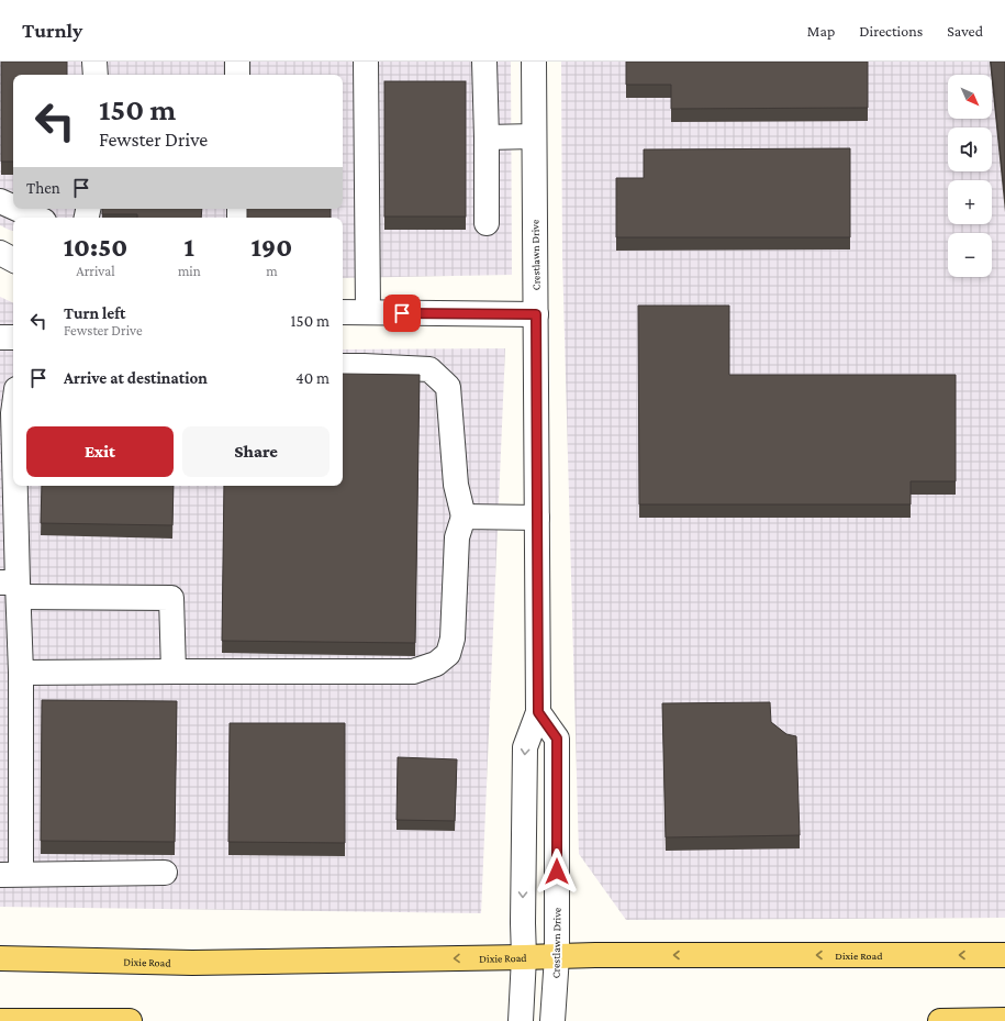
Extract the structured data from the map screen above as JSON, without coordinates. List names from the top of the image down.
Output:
{
  "streets": {
    "main road": ["Dixie Road"],
    "street": ["Crestlawn Drive"]
  },
  "crossings": [
    ["Crestlawn Drive", "Dixie Road"]
  ],
  "one_way": ["Dixie Road"],
  "north": "bottom right",
  "page": {
    "header": "Turnly",
    "nav": ["Map", "Directions", "Saved"],
    "map_buttons": ["+", "−"],
    "turn": ["150 m", "Fewster Drive"],
    "then": "Then",
    "eta": [
      "10:50",
      "Arrival",
      "1",
      "min",
      "190",
      "m"
    ],
    "list": [
      {
        "name": "Turn left",
        "note": "Fewster Drive",
        "value": "150 m"
      },
      {
        "name": "Arrive at destination",
        "value": "40 m"
      }
    ],
    "buttons": ["Exit", "Share"]
  }
}
